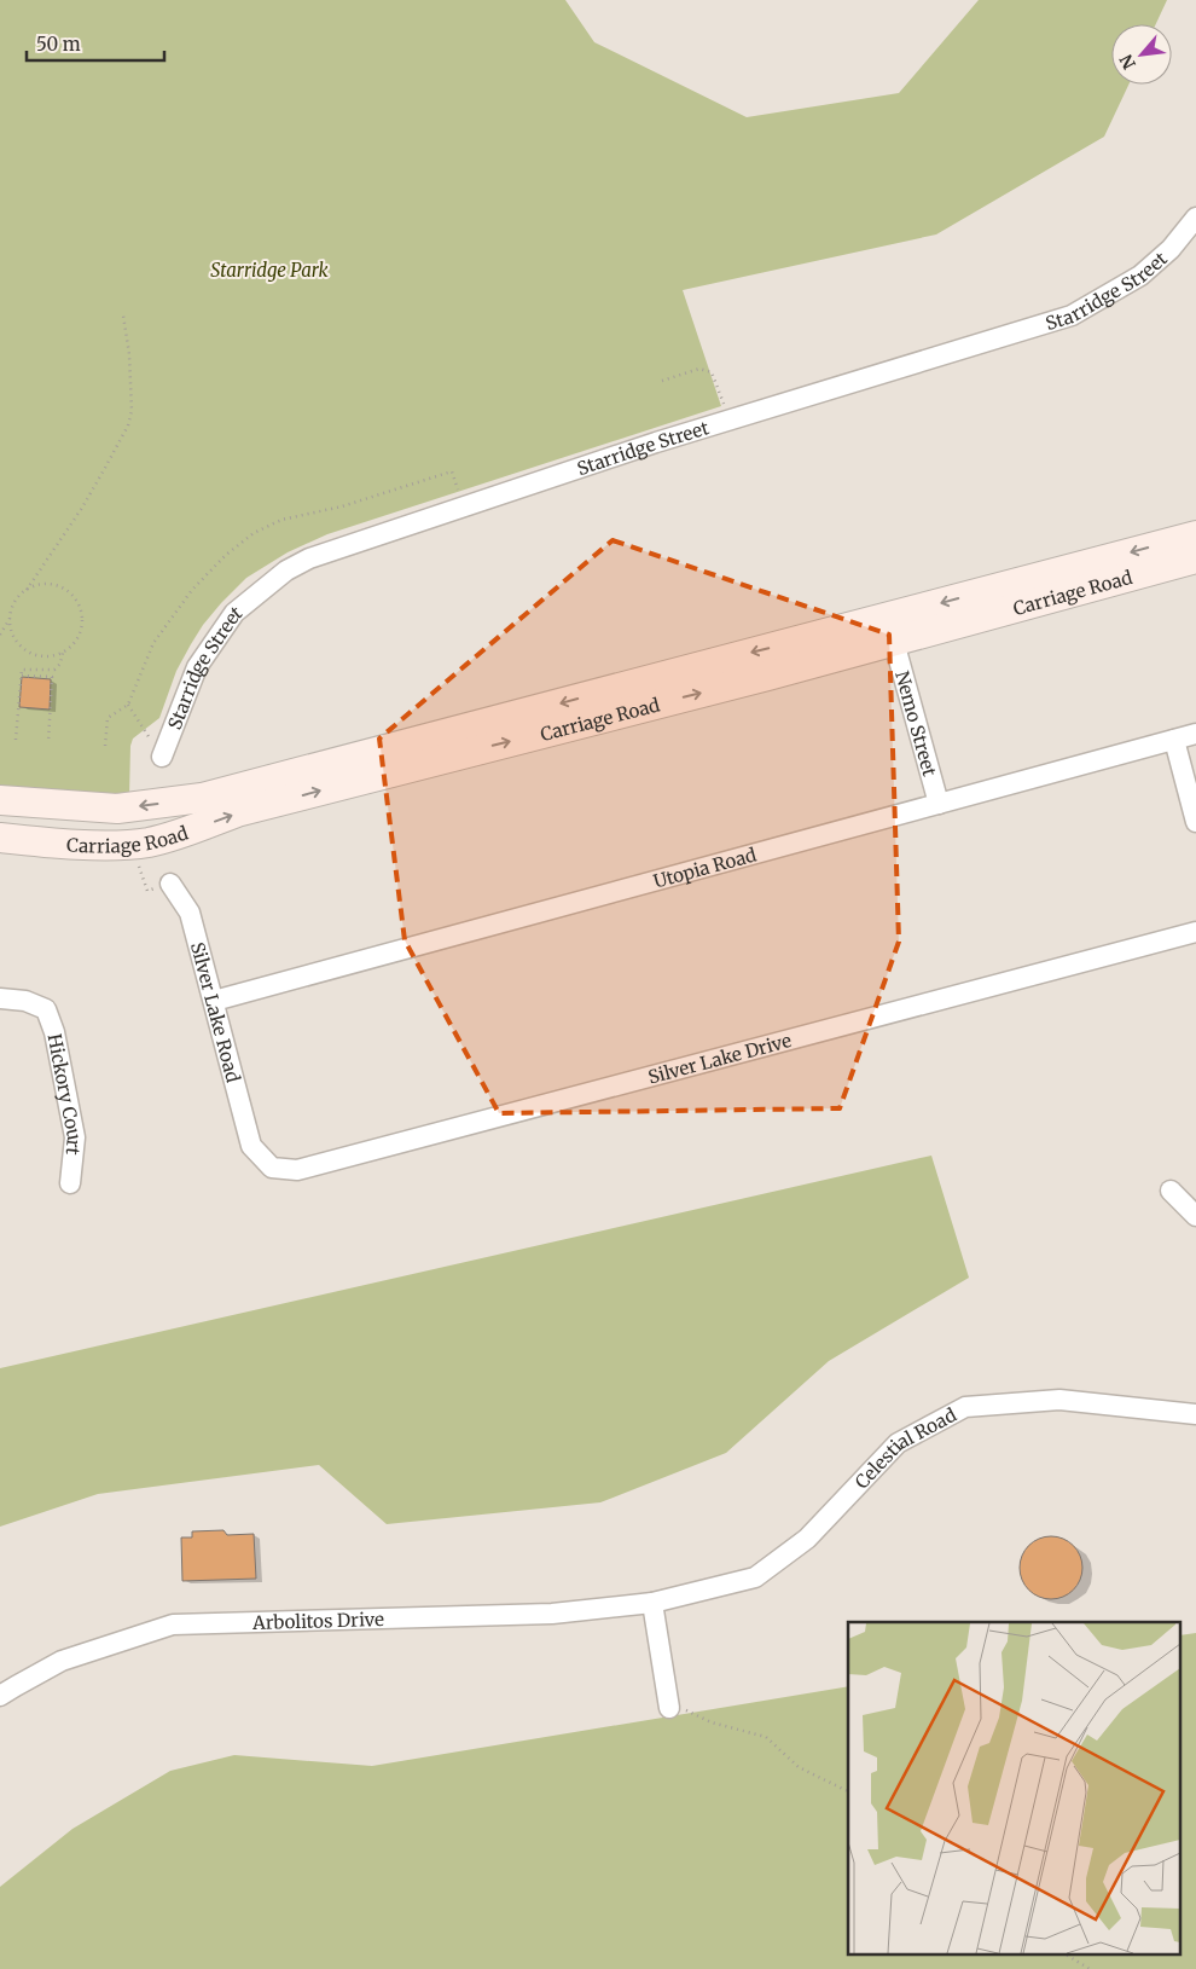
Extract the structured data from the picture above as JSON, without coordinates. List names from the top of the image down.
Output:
{
  "streets": {
    "street": [
      "Starridge Street",
      "Carriage Road",
      "Nemo Street",
      "Utopia Road",
      "Silver Lake Road",
      "Silver Lake Drive",
      "Hickory Court",
      "Celestial Road",
      "Arbolitos Drive"
    ]
  },
  "crossings": [
    ["Carriage Road", "Nemo Street"],
    ["Nemo Street", "Utopia Road"],
    ["Utopia Road", "Silver Lake Road"],
    ["Silver Lake Road", "Silver Lake Drive"],
    ["Celestial Road", "Arbolitos Drive"]
  ],
  "parks": ["Starridge Park"],
  "scale_bar": "50 m",
  "north": "bottom left"
}
